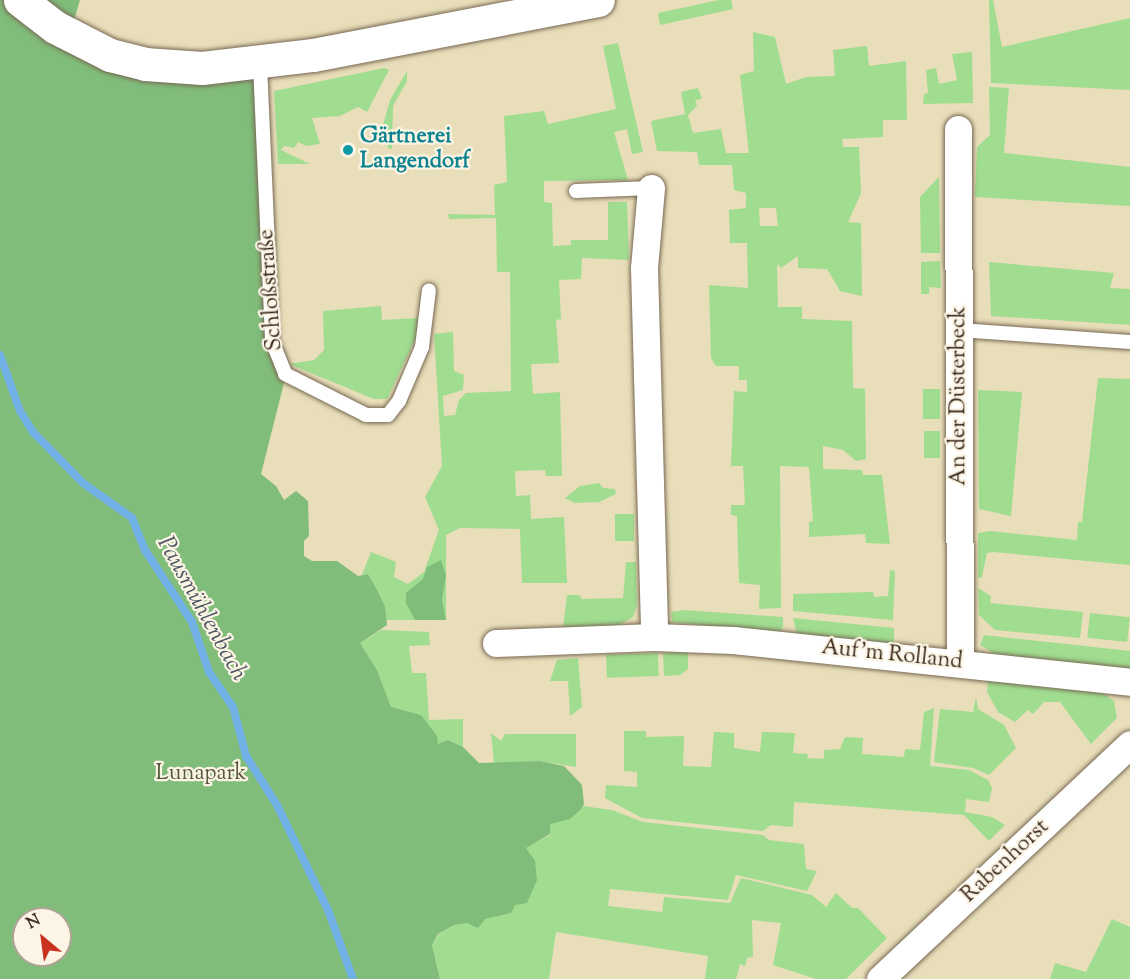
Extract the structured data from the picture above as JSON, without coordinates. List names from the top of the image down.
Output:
{
  "streets": {
    "street": ["An der Düsterbeck", "Auf'm Rolland", "Rabenhorst"],
    "lane": ["Schloßstraße"]
  },
  "crossings": [
    ["An der Düsterbeck", "Auf'm Rolland"]
  ],
  "water": ["Pausmühlenbach"],
  "parks": ["Lunapark"],
  "places": ["Gärtnerei Langendorf"],
  "north": "top left"
}
